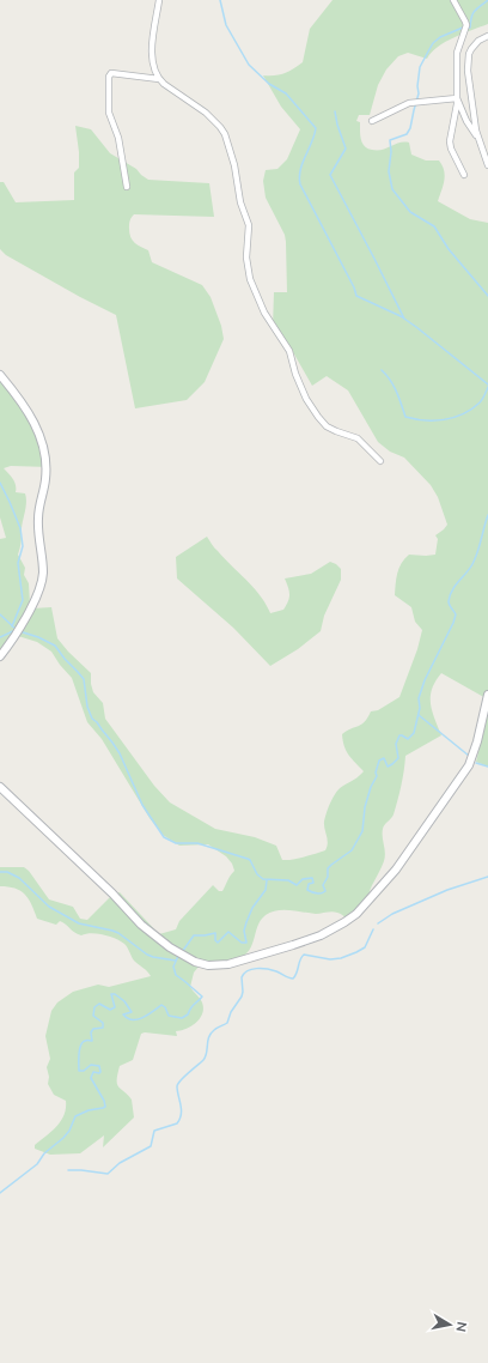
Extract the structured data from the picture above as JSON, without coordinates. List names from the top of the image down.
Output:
{
  "north": "right"
}
